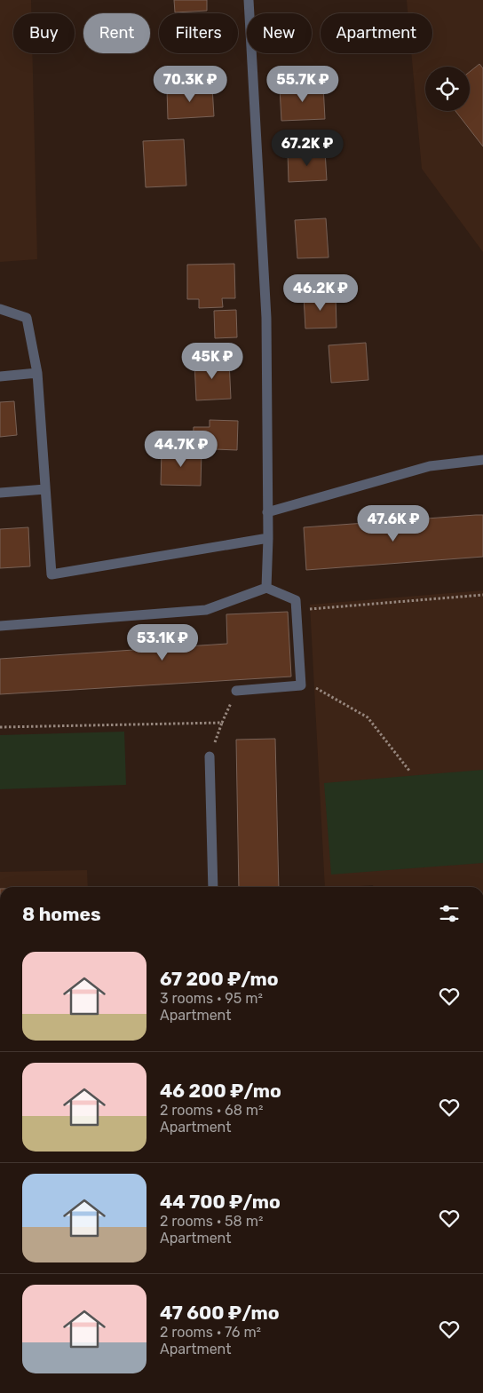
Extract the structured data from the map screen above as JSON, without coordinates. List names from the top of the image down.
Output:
{
  "page": {
    "chip": [
      "Buy",
      "Rent",
      "Filters",
      "New",
      "Apartment"
    ],
    "price": [
      "70.3K ₽",
      "55.7K ₽",
      "67.2K ₽",
      "46.2K ₽",
      "45K ₽",
      "44.7K ₽",
      "47.6K ₽",
      "53.1K ₽"
    ],
    "heading": "8 homes",
    "list": [
      {
        "name": "67 200 ₽/mo",
        "note": "3 rooms · 95 m² · Apartment"
      },
      {
        "name": "46 200 ₽/mo",
        "note": "2 rooms · 68 m² · Apartment"
      },
      {
        "name": "44 700 ₽/mo",
        "note": "2 rooms · 58 m² · Apartment"
      },
      {
        "name": "47 600 ₽/mo",
        "note": "2 rooms · 76 m² · Apartment"
      }
    ]
  }
}
